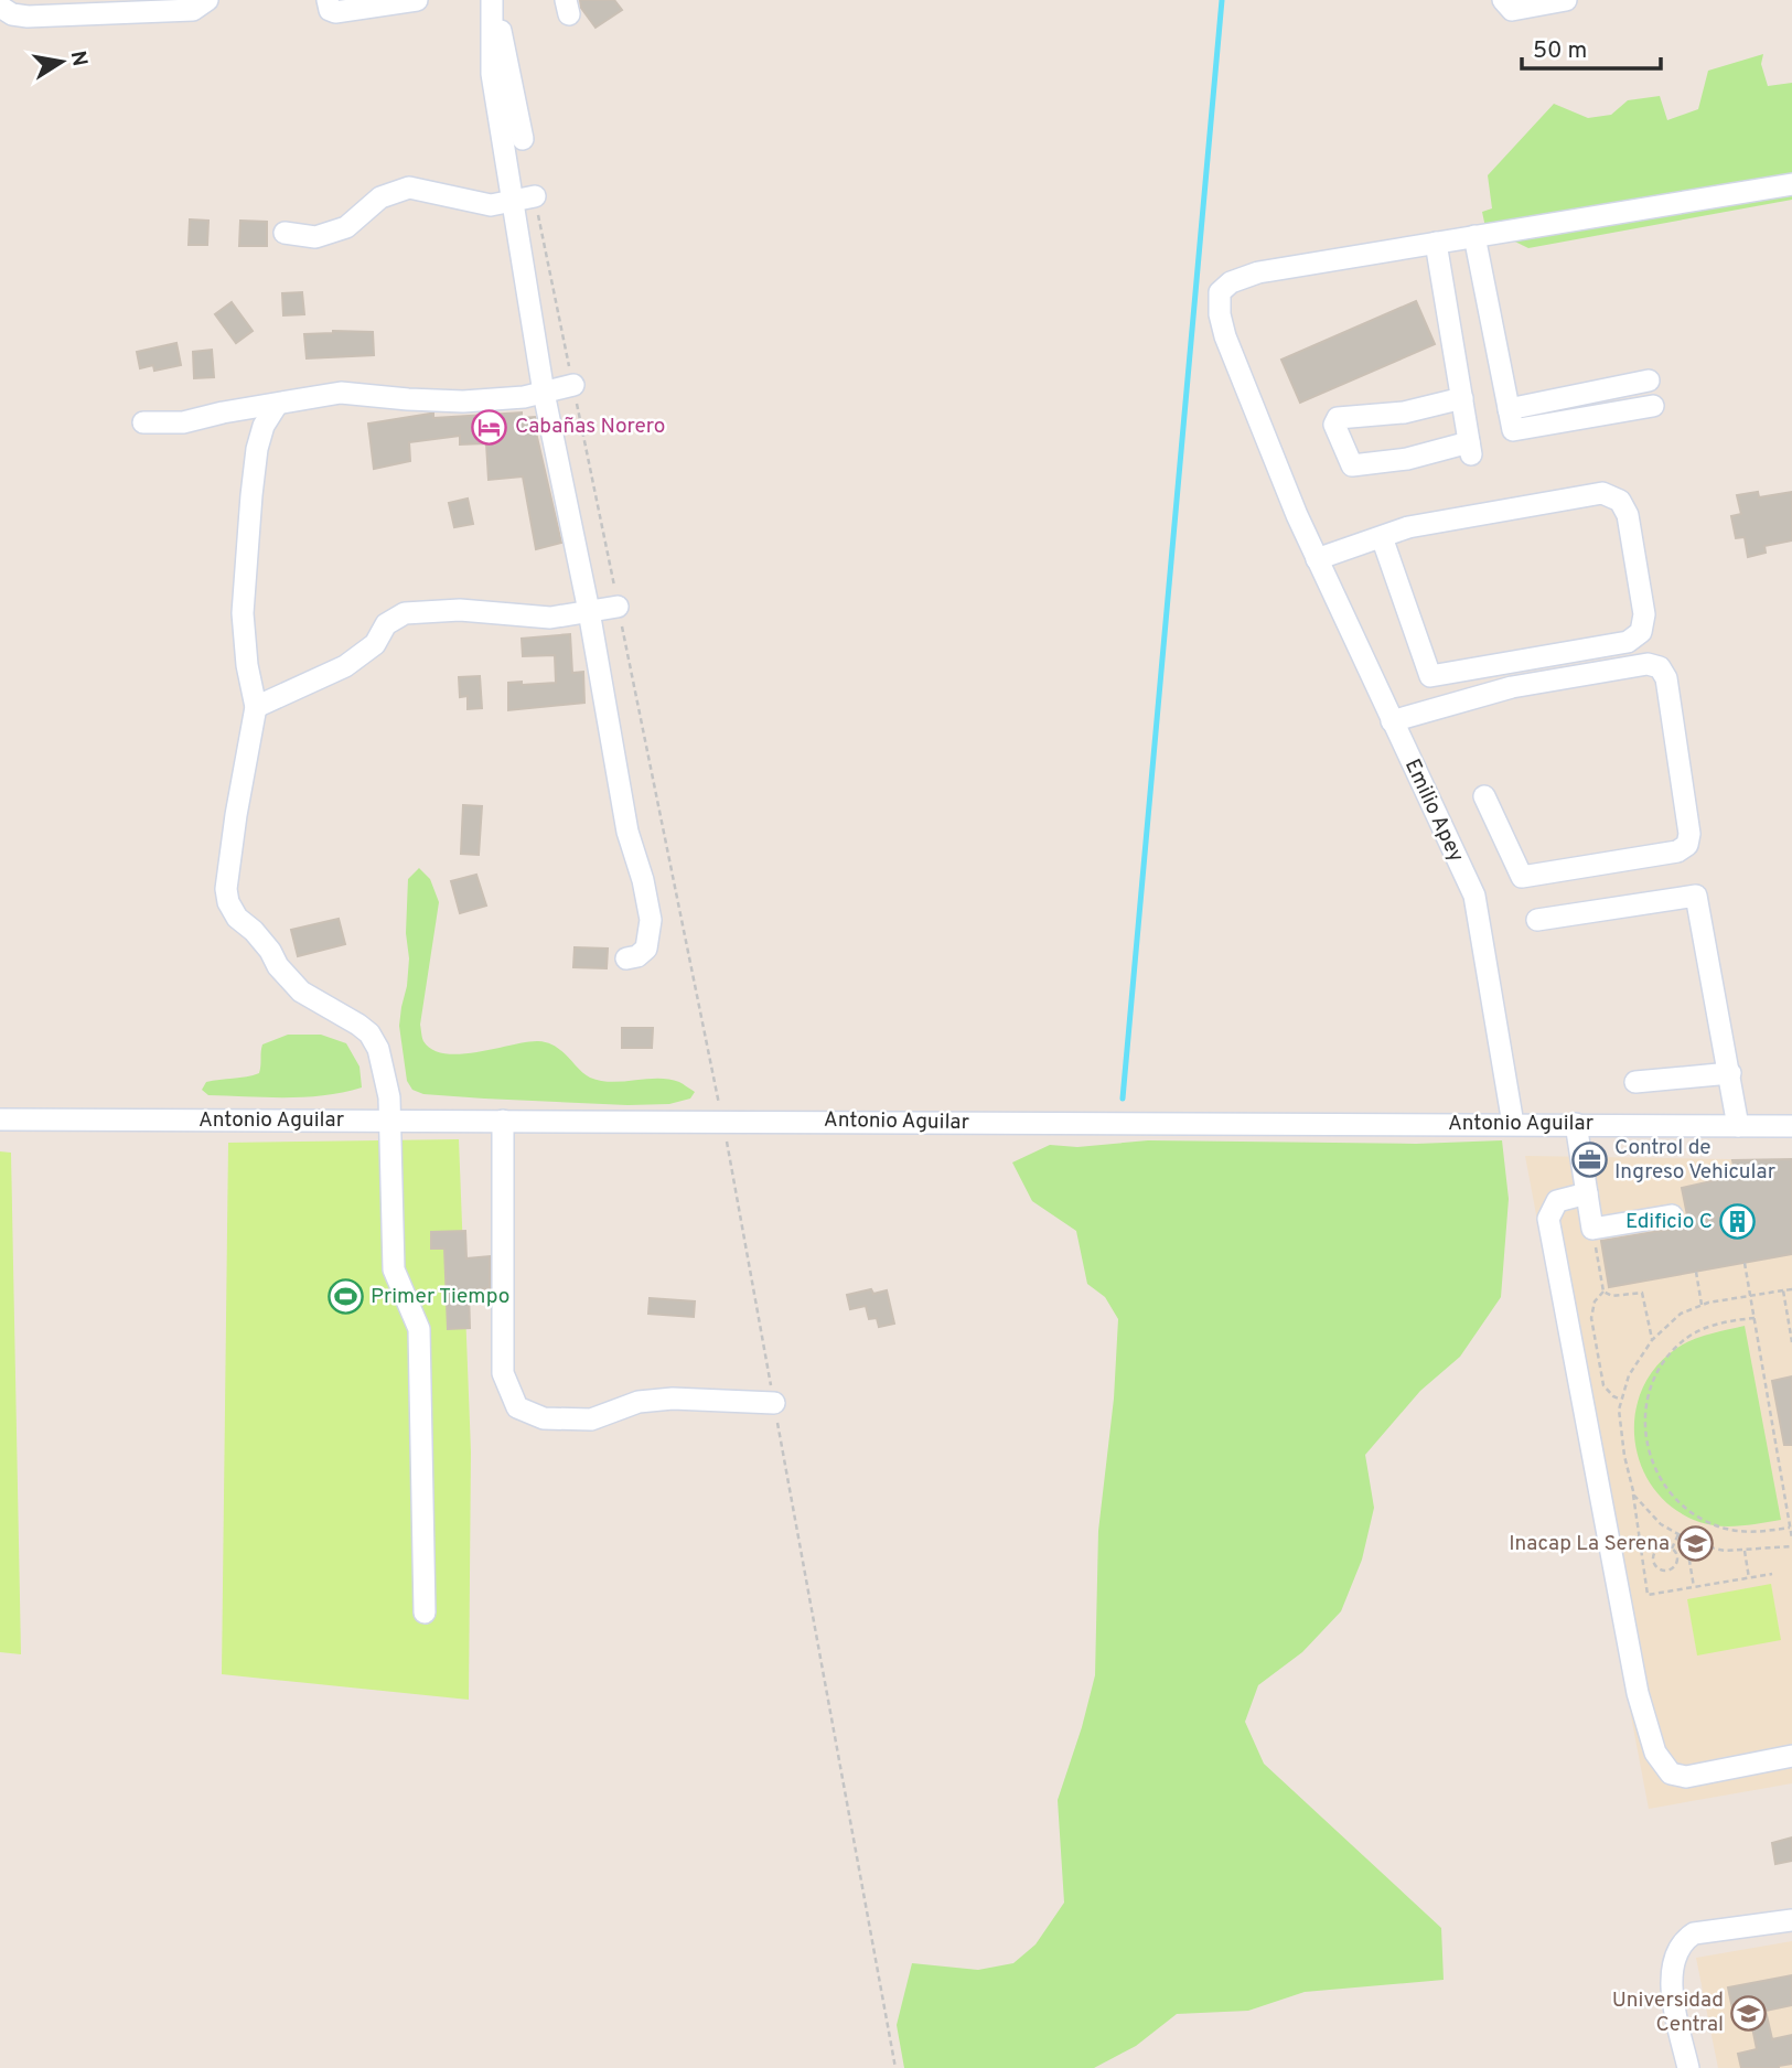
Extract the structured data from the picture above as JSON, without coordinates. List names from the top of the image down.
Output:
{
  "streets": {
    "street": ["Emilio Apey", "Antonio Aguilar"]
  },
  "crossings": [
    ["Emilio Apey", "Antonio Aguilar"]
  ],
  "places": {
    "hotel": ["Cabañas Norero"],
    "office": ["Control de Ingreso Vehicular"],
    "building": ["Edificio C"],
    "sports": ["Primer Tiempo"],
    "school or university": ["Inacap La Serena", "Universidad Central"]
  },
  "scale_bar": "50 m",
  "north": "right"
}
